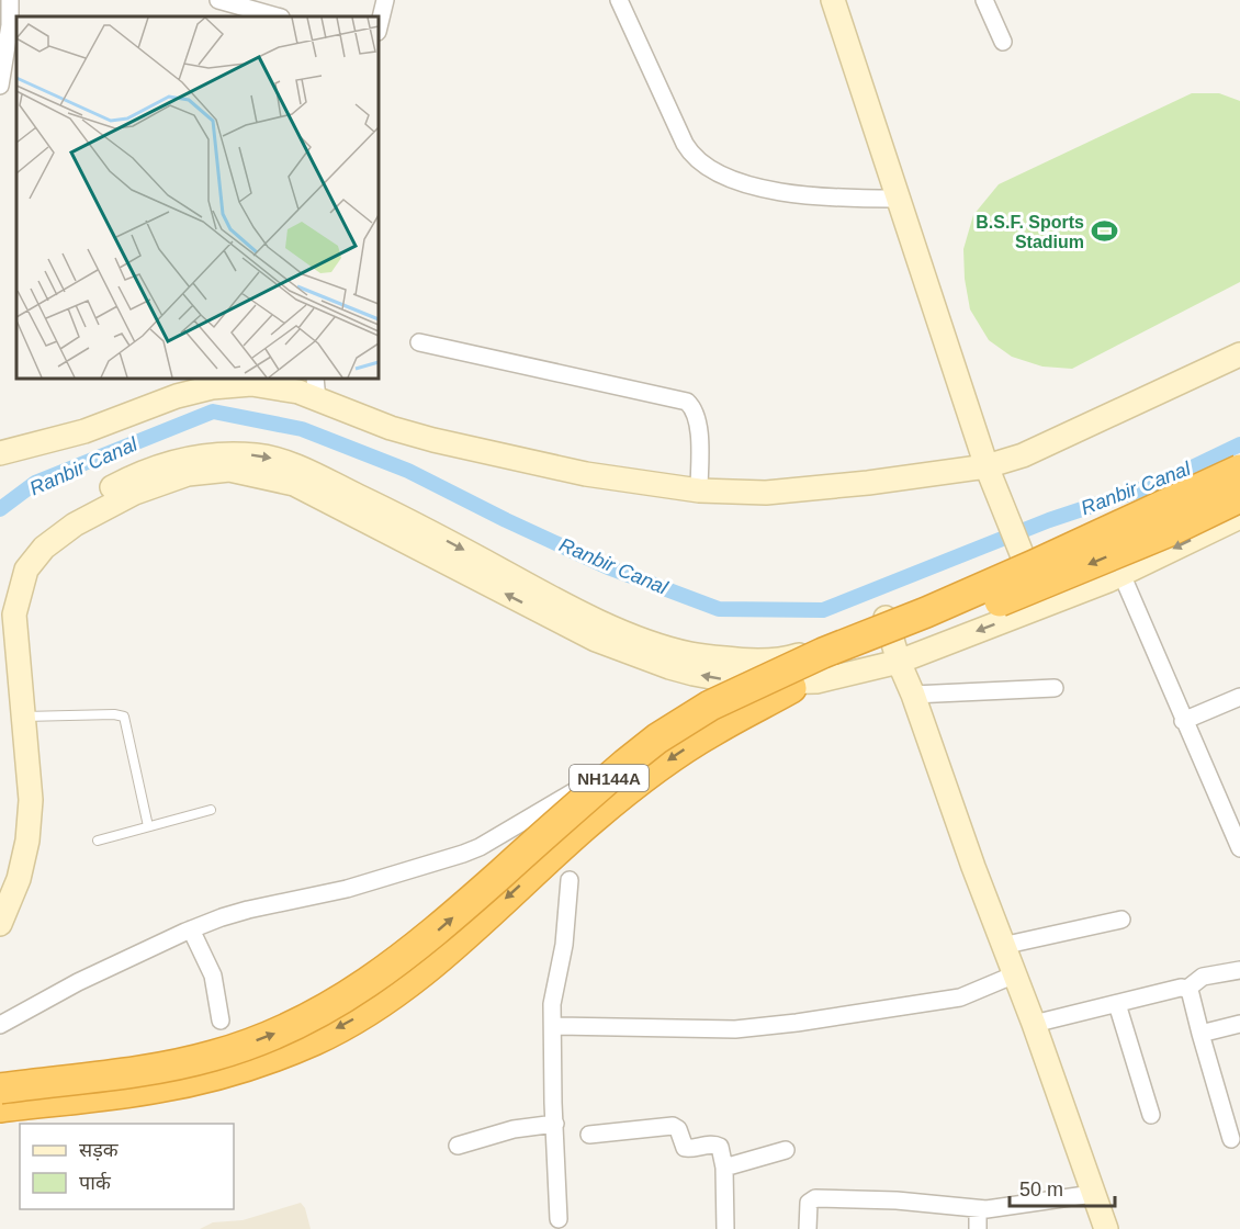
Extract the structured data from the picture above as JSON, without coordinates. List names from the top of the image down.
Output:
{
  "streets": {
    "highway": ["NH144A"]
  },
  "water": ["Ranbir Canal"],
  "places": {
    "sports": ["B.S.F. Sports Stadium"]
  },
  "legend": ["सड़क", "पार्क"],
  "scale_bar": "50 m"
}
